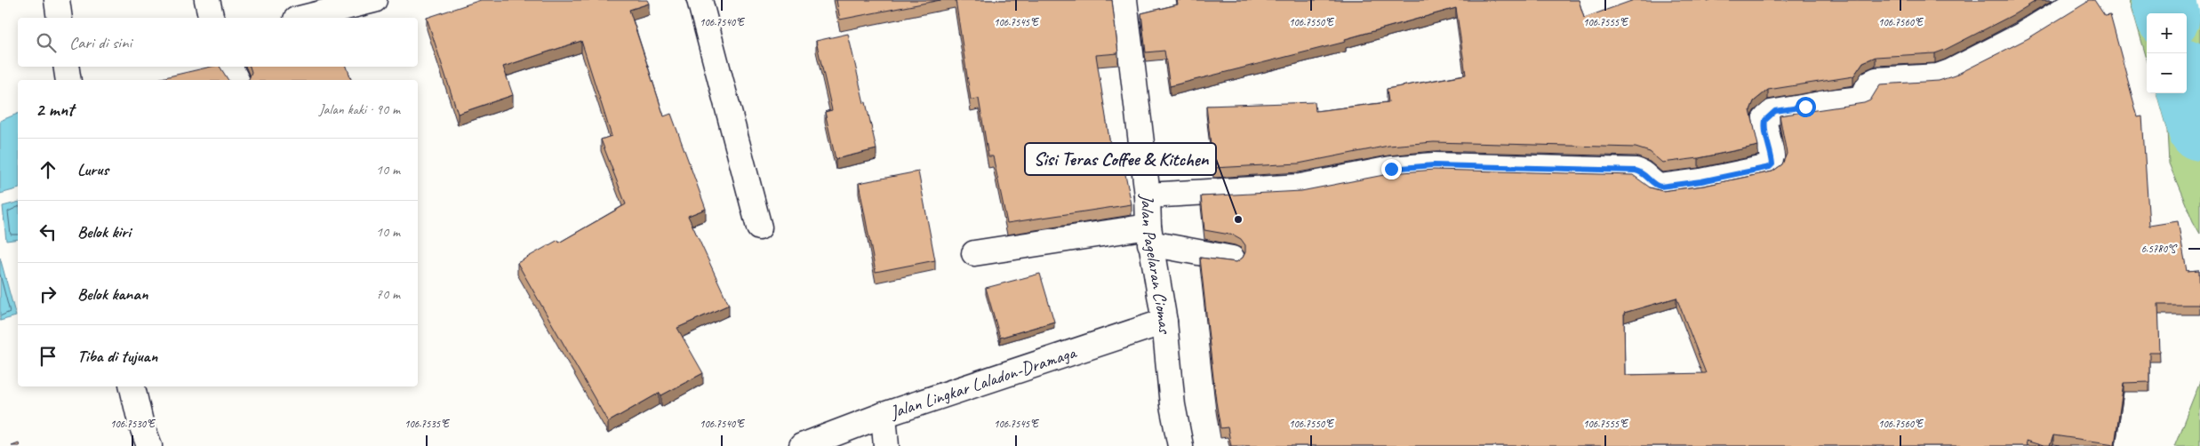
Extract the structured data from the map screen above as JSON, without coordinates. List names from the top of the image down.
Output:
{
  "streets": {
    "street": ["Jalan Pagelaran Ciomas", "Jalan Lingkar Laladon-Dramaga"]
  },
  "crossings": [
    ["Jalan Pagelaran Ciomas", "Jalan Lingkar Laladon-Dramaga"]
  ],
  "places": ["Sisi Teras Coffee & Kitchen"],
  "page": {
    "map_buttons": ["+", "−"],
    "search": "Cari di sini",
    "heading": ["2 mnt", "Jalan kaki · 90 m"],
    "list": [
      ["Lurus", "10 m"],
      ["Belok kiri", "10 m"],
      ["Belok kanan", "70 m"],
      "Tiba di tujuan"
    ]
  },
  "coordinates": [
    "106.7540°E",
    "106.7545°E",
    "106.7550°E",
    "106.7555°E",
    "106.7560°E",
    "6.5780°S",
    "106.7530°E",
    "106.7535°E"
  ]
}
